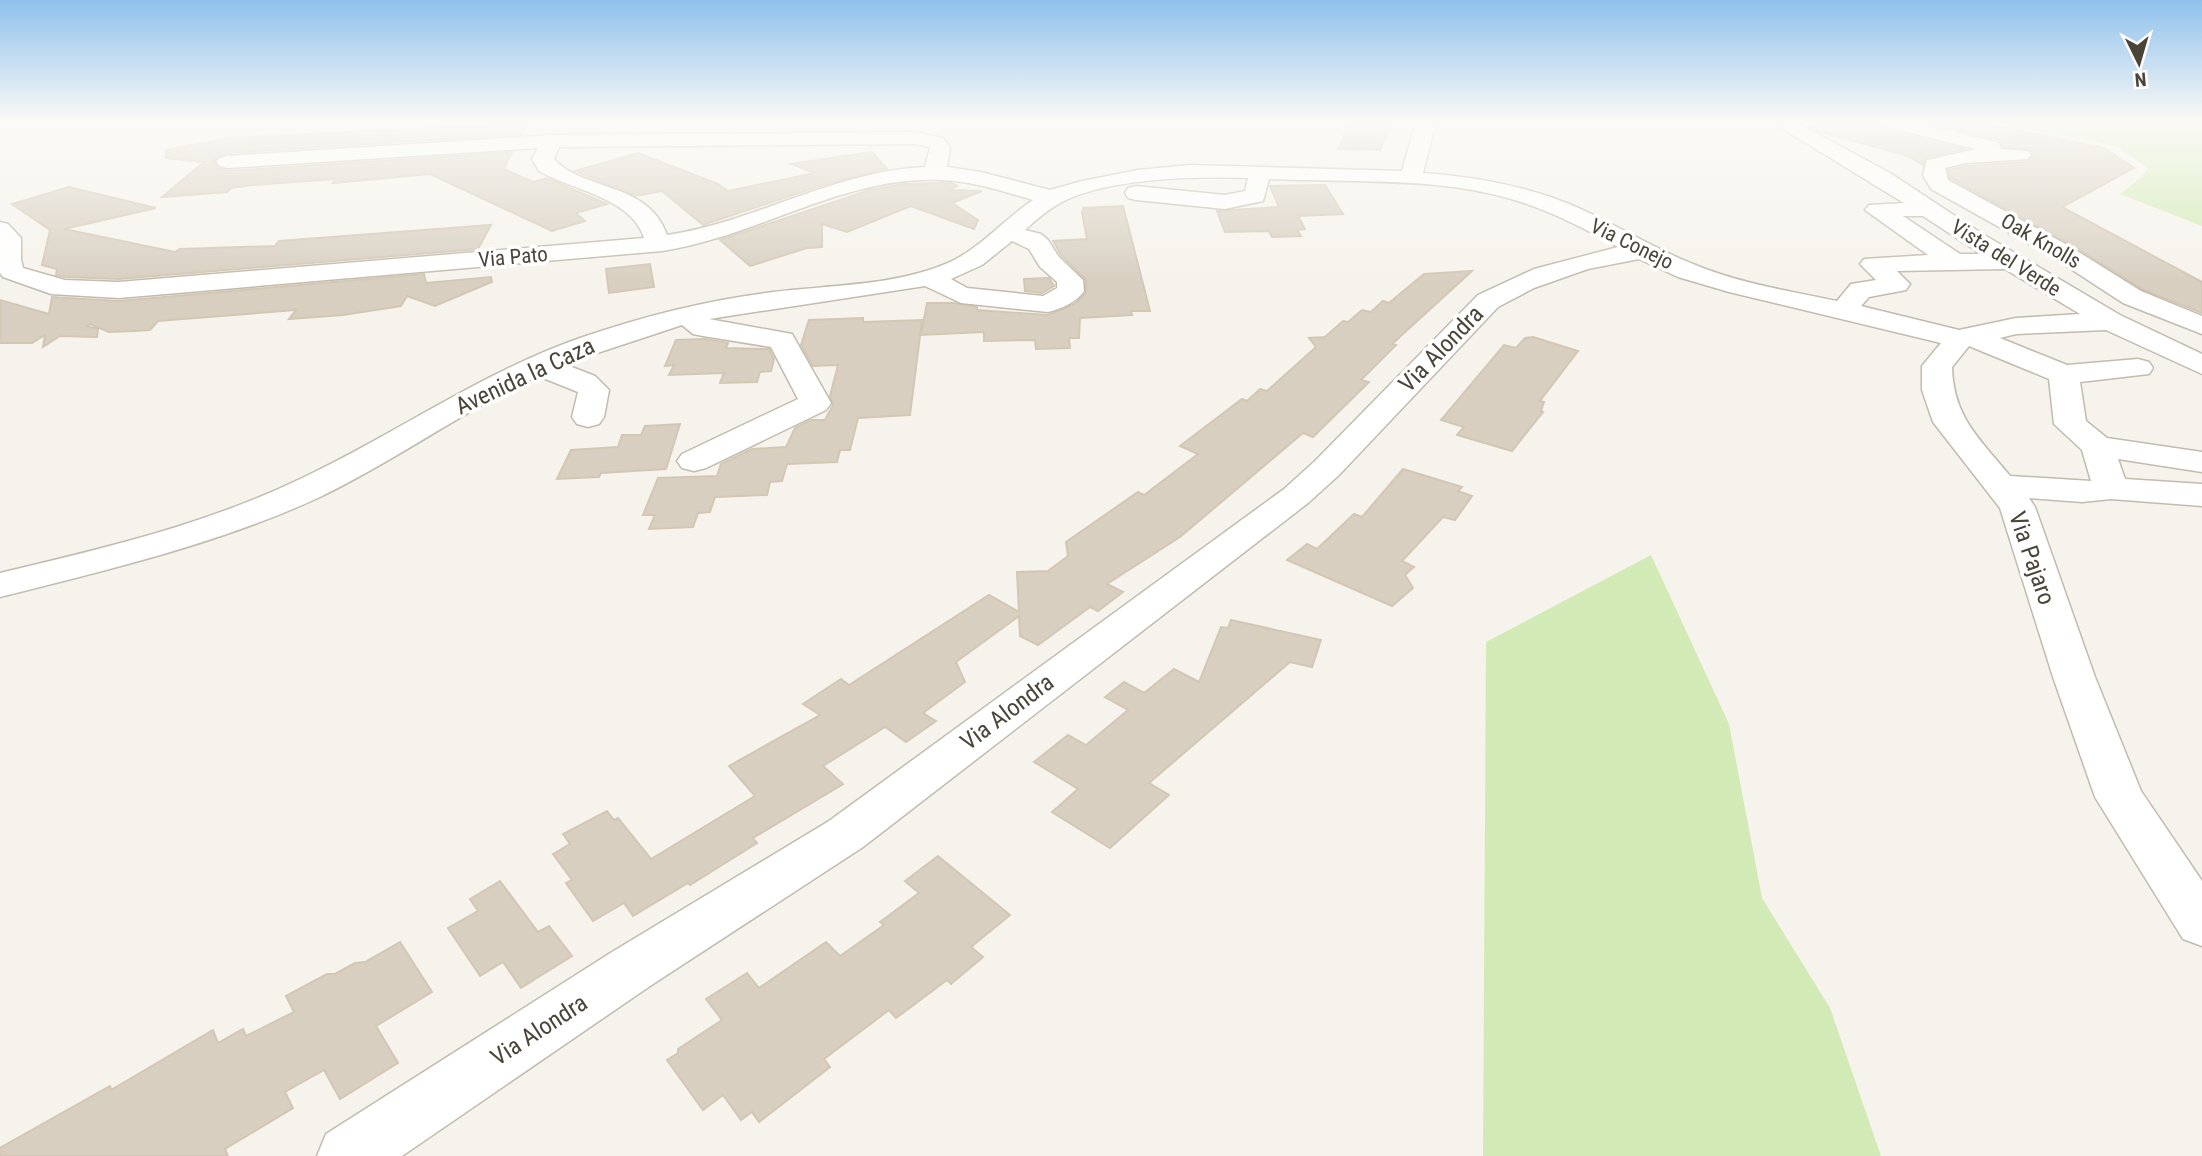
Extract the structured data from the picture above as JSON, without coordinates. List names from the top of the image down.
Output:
{
  "streets": {
    "street": [
      "Oak Knolls",
      "Via Conejo",
      "Via Pato",
      "Vista del Verde",
      "Via Alondra",
      "Avenida la Caza",
      "Via Pajaro"
    ]
  },
  "crossings": [
    ["Via Conejo", "Via Pato"],
    ["Via Conejo", "Via Alondra"],
    ["Via Conejo", "Avenida la Caza"],
    ["Via Conejo", "Via Pajaro"],
    ["Via Pato", "Avenida la Caza"]
  ],
  "north": "bottom"
}
